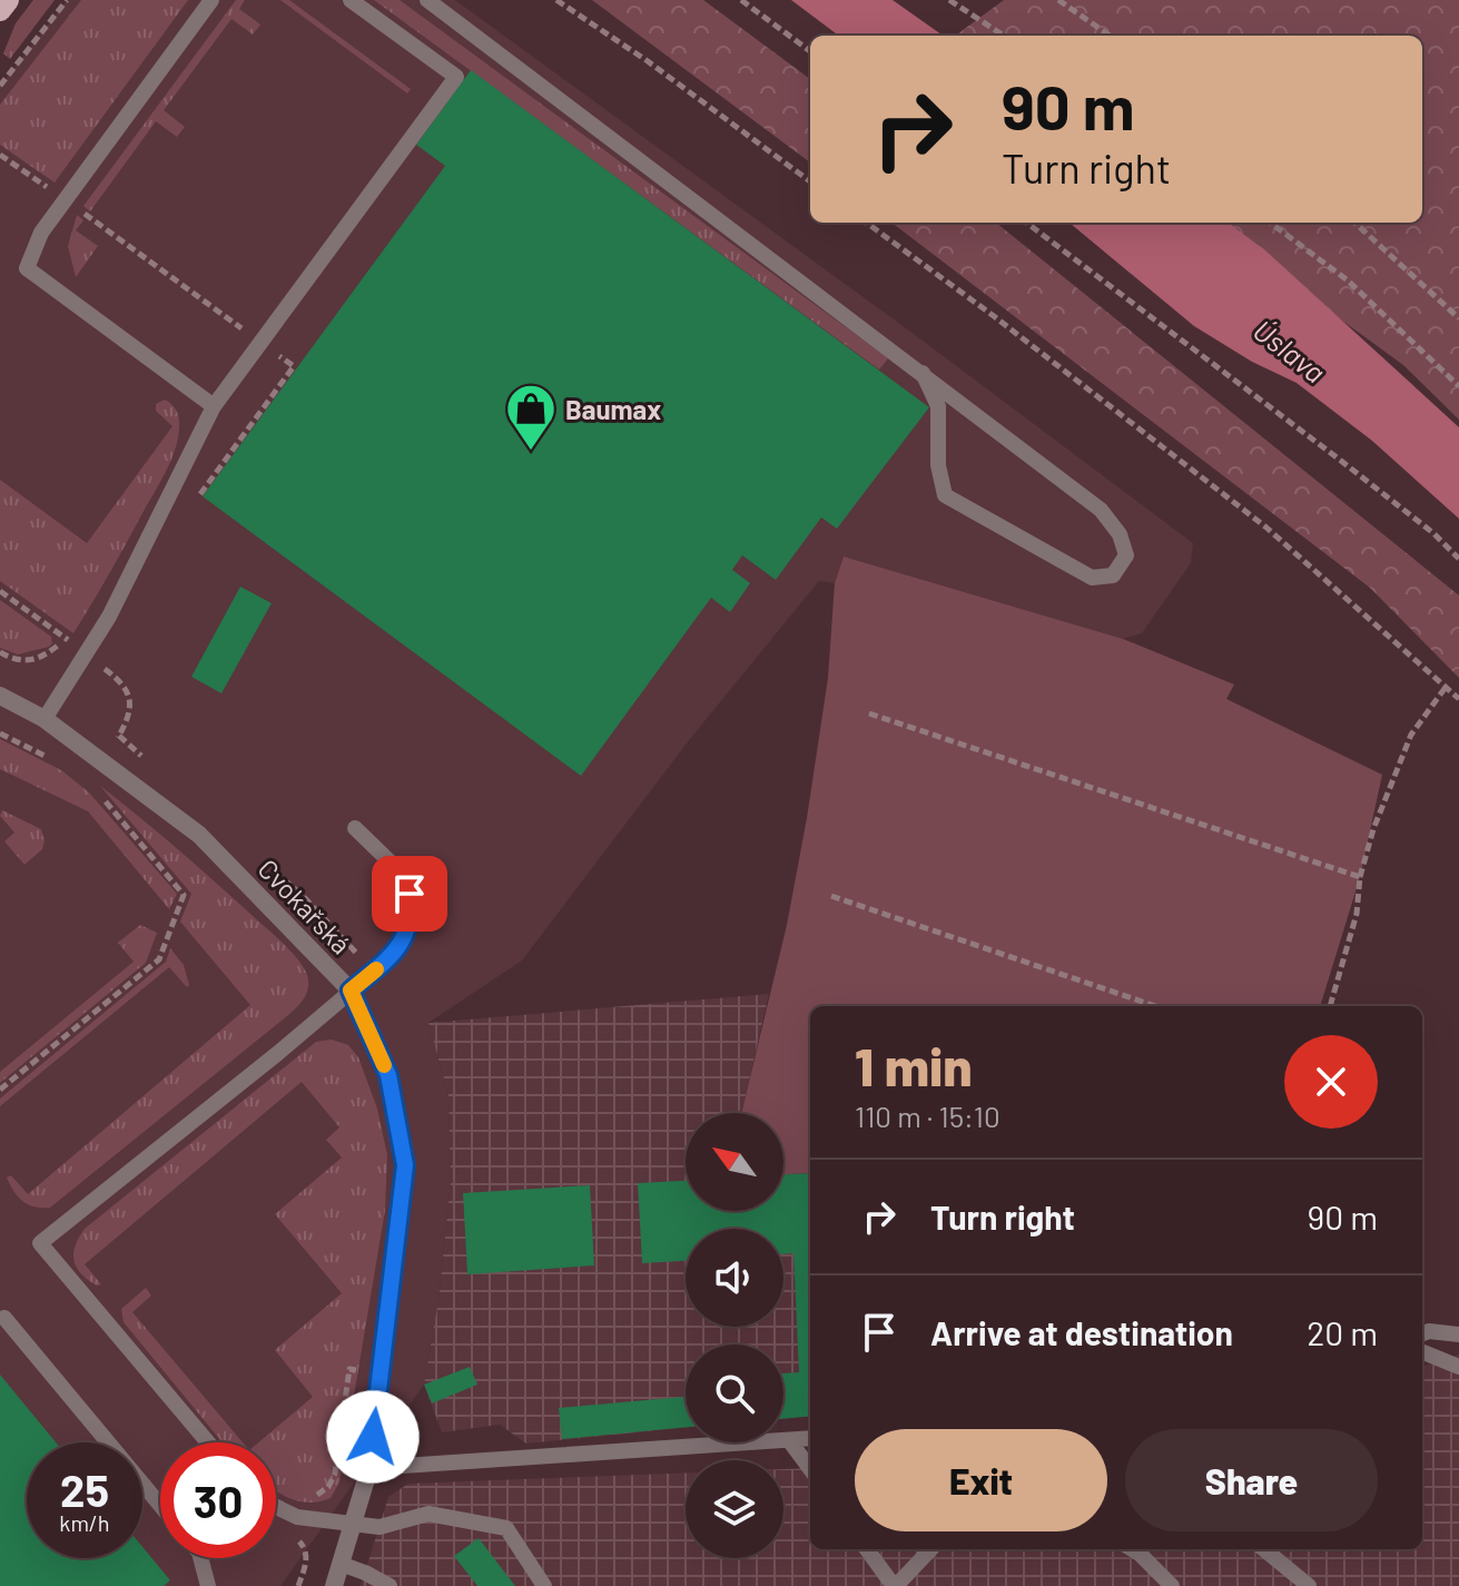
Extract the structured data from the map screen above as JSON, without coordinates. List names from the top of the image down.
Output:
{
  "streets": {
    "street": ["Cvokařská"]
  },
  "water": ["Úslava"],
  "places": {
    "shop": ["Baumax"]
  },
  "north": "top left",
  "page": {
    "turn": ["90 m", "Turn right"],
    "heading": ["1 min", "110 m · 15:10"],
    "list": [
      {
        "name": "Turn right",
        "value": "90 m"
      },
      {
        "name": "Arrive at destination",
        "value": "20 m"
      }
    ],
    "buttons": ["Exit", "Share"],
    "speed": "25 km/h",
    "limit": "30"
  }
}
